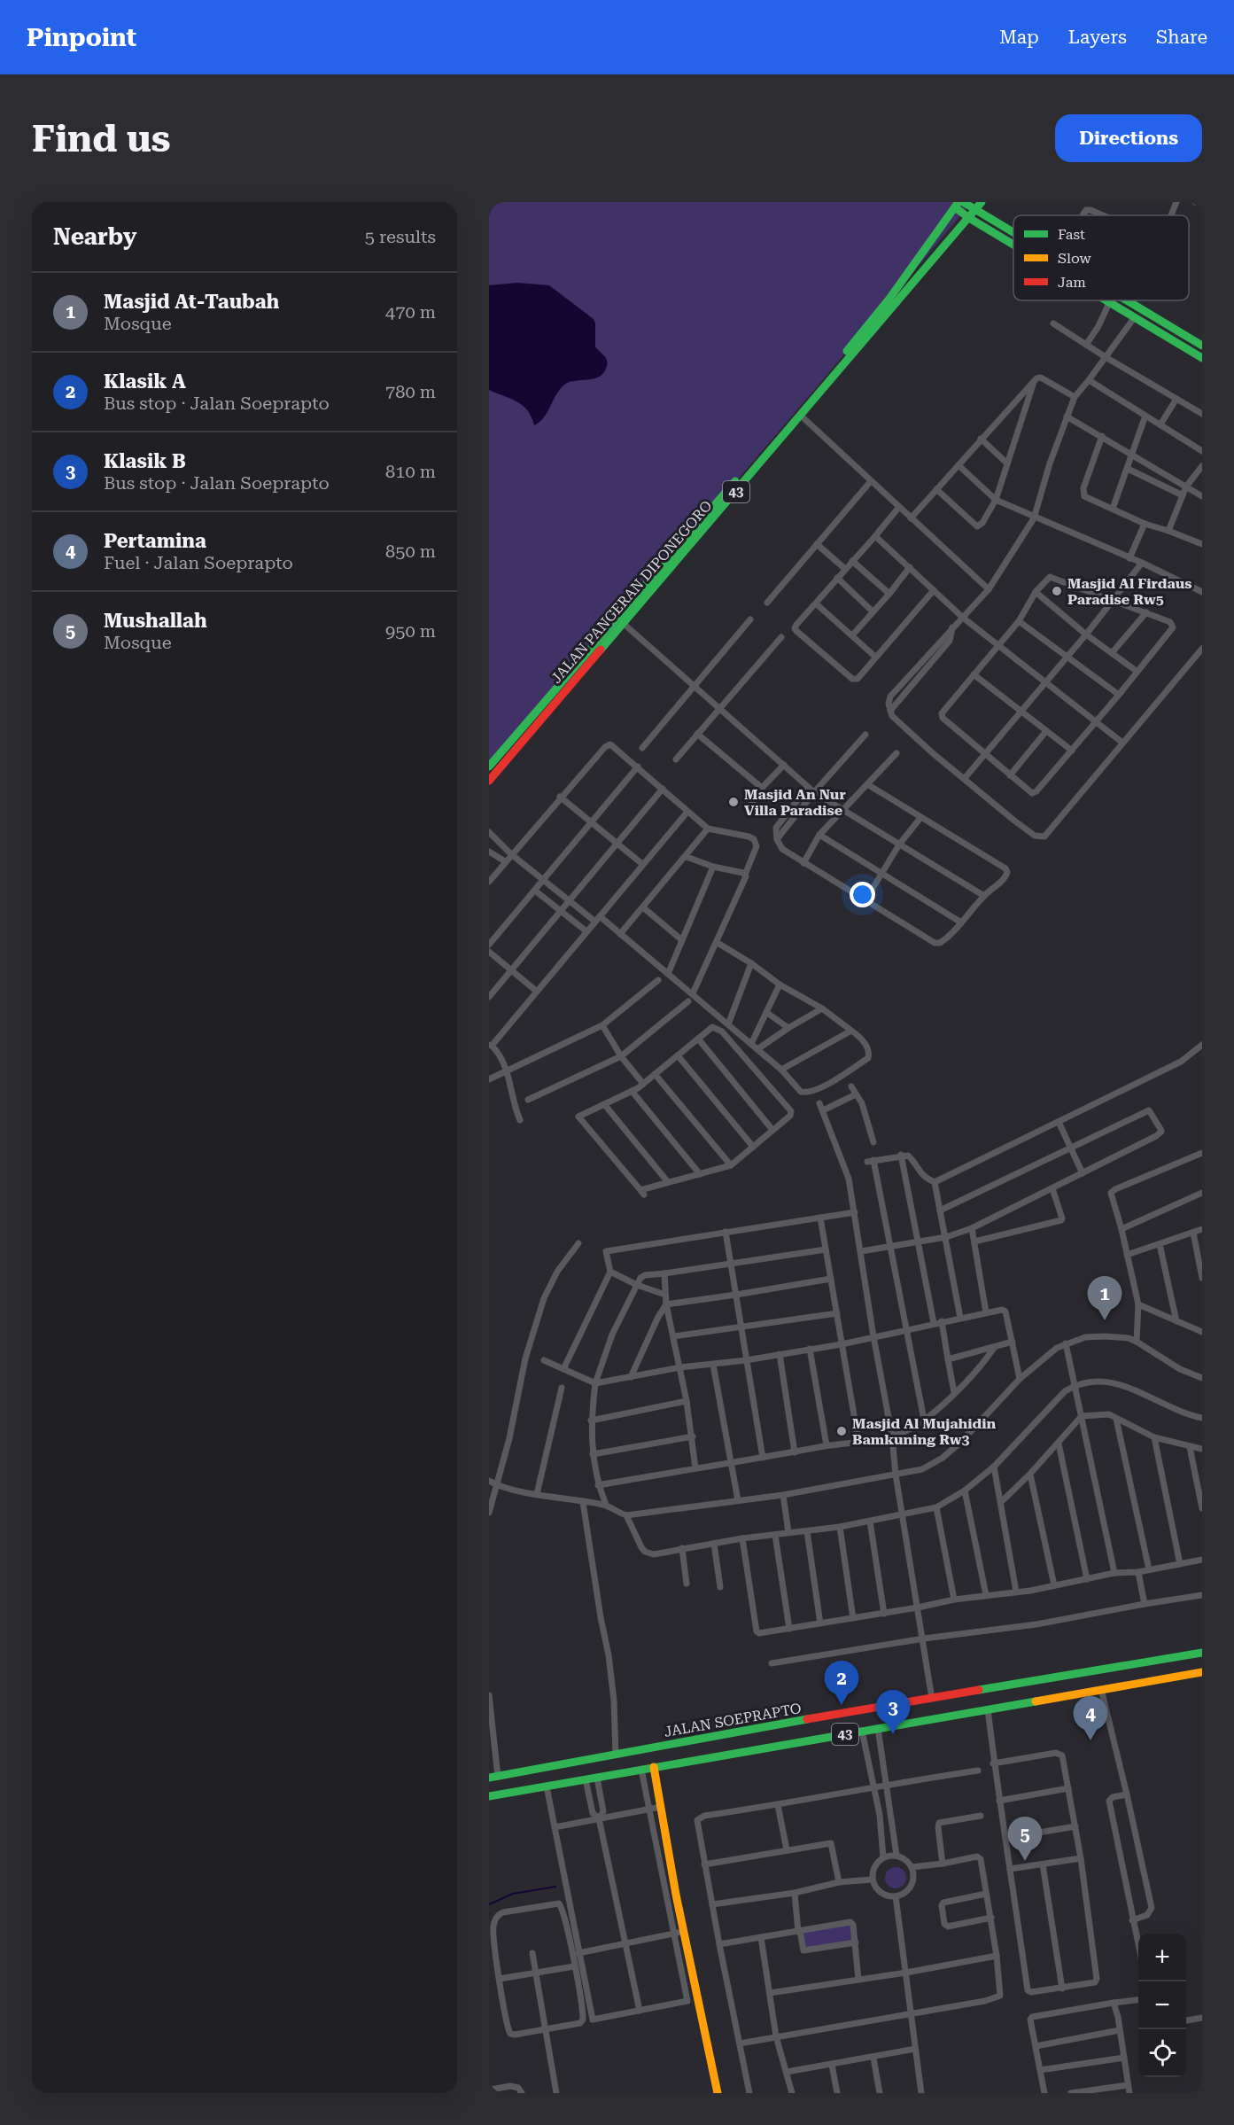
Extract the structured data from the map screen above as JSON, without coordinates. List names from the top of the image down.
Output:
{
  "streets": {
    "main road": ["43", "JALAN PANGERAN DIPONEGORO", "JALAN SOEPRAPTO"]
  },
  "places": ["Masjid Al Firdaus Paradise Rw5", "Masjid An Nur Villa Paradise", "Masjid Al Mujahidin Bamkuning Rw3"],
  "legend": ["Fast", "Slow", "Jam"],
  "page": {
    "header": "Pinpoint",
    "nav": ["Map", "Layers", "Share"],
    "buttons": "Directions",
    "title": "Find us",
    "heading": ["Nearby", "5 results"],
    "list": [
      {
        "mark": "1",
        "name": "Masjid At-Taubah",
        "note": "Mosque",
        "value": "470 m"
      },
      {
        "mark": "2",
        "name": "Klasik A",
        "note": "Bus stop · Jalan Soeprapto",
        "value": "780 m"
      },
      {
        "mark": "3",
        "name": "Klasik B",
        "note": "Bus stop · Jalan Soeprapto",
        "value": "810 m"
      },
      {
        "mark": "4",
        "name": "Pertamina",
        "note": "Fuel · Jalan Soeprapto",
        "value": "850 m"
      },
      {
        "mark": "5",
        "name": "Mushallah",
        "note": "Mosque",
        "value": "950 m"
      }
    ],
    "pins": [
      "1",
      "2",
      "3",
      "4",
      "5"
    ],
    "map_buttons": ["+", "−"]
  }
}
